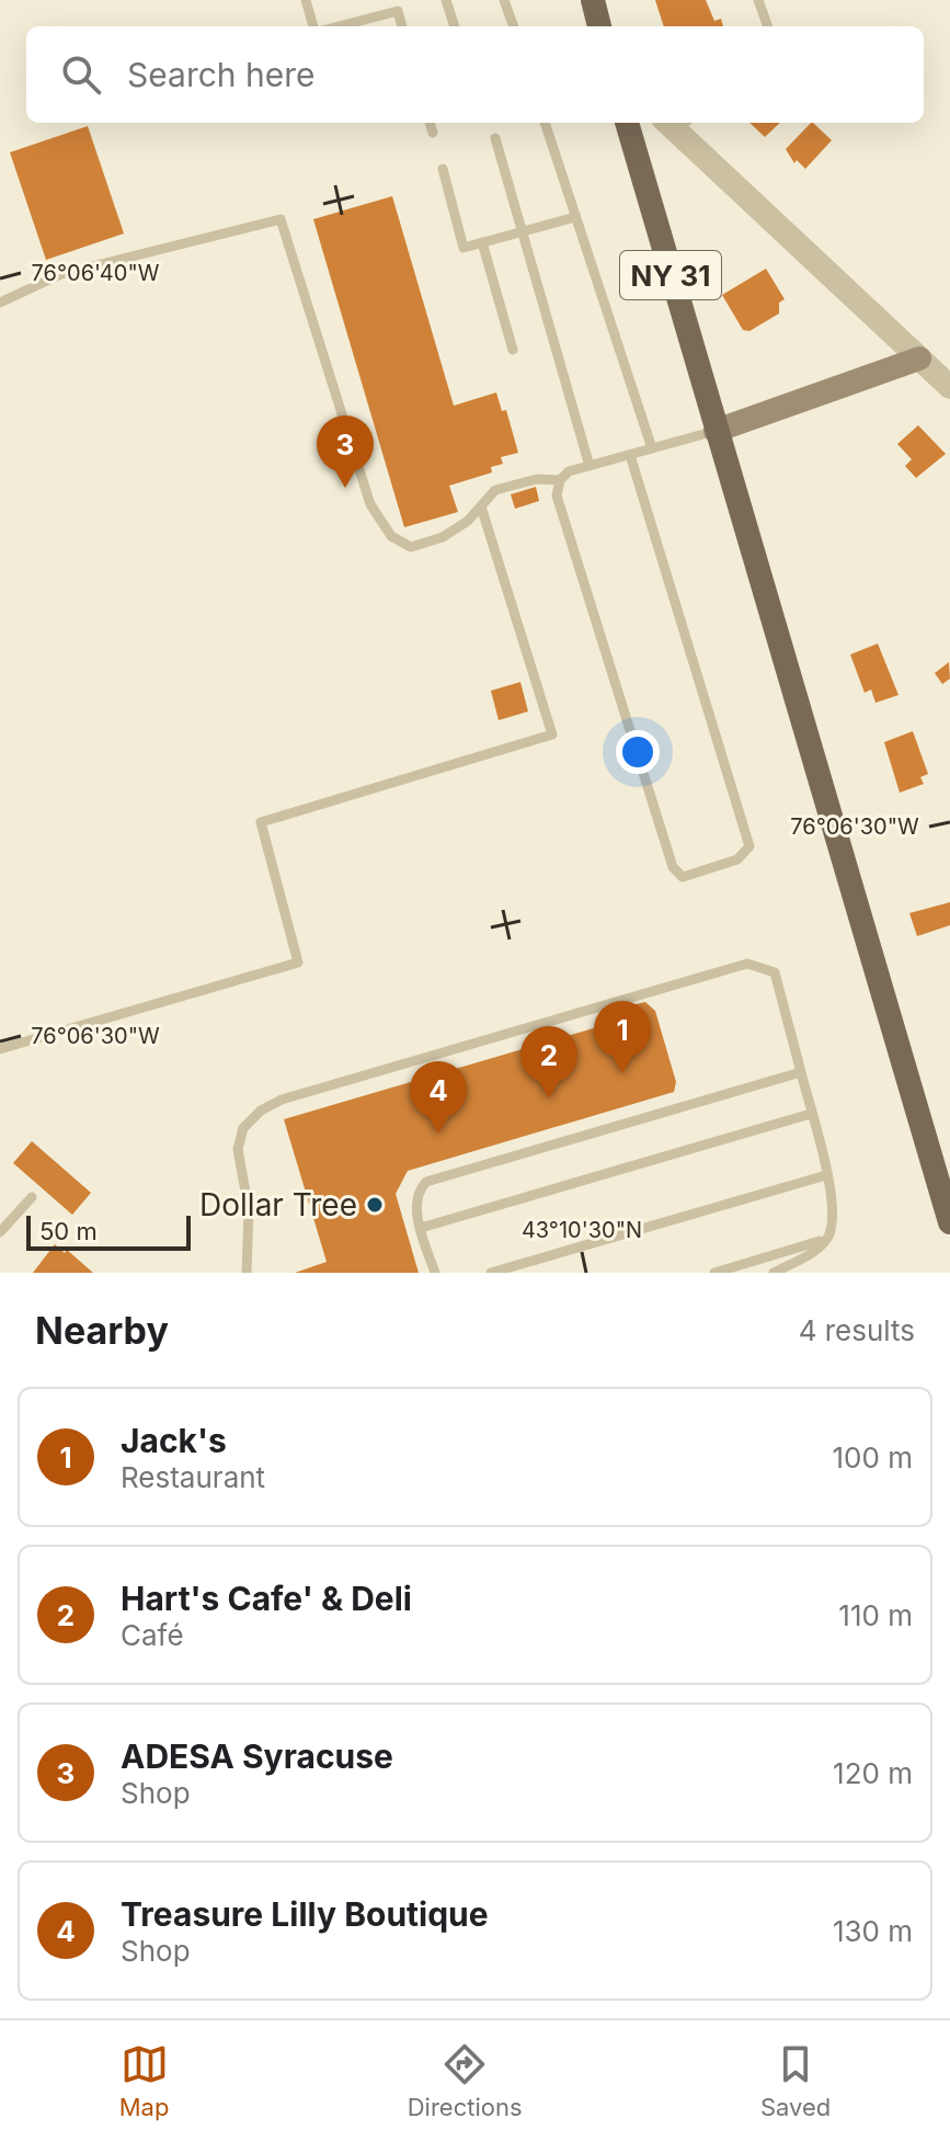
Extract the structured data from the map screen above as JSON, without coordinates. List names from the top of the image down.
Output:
{
  "streets": {
    "main road": ["NY 31"]
  },
  "places": ["Dollar Tree"],
  "scale_bar": "50 m",
  "page": {
    "search": "Search here",
    "pins": [
      "3",
      "1",
      "2",
      "4"
    ],
    "scale": "50 m",
    "heading": ["Nearby", "4 results"],
    "list": [
      {
        "mark": "1",
        "name": "Jack's",
        "note": "Restaurant",
        "value": "100 m"
      },
      {
        "mark": "2",
        "name": "Hart's Cafe' & Deli",
        "note": "Café",
        "value": "110 m"
      },
      {
        "mark": "3",
        "name": "ADESA Syracuse",
        "note": "Shop",
        "value": "120 m"
      },
      {
        "mark": "4",
        "name": "Treasure Lilly Boutique",
        "note": "Shop",
        "value": "130 m"
      }
    ],
    "nav": ["Map", "Directions", "Saved"]
  },
  "coordinates": ["76°06'40\"W", "76°06'30\"W", "43°10'30\"N"]
}
